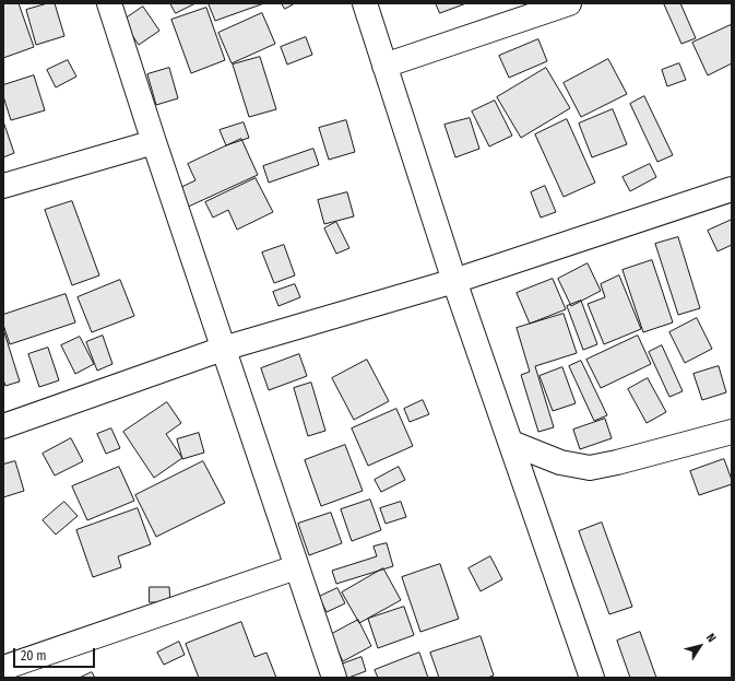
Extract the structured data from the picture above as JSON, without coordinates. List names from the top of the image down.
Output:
{
  "scale_bar": "20 m",
  "north": "top right"
}
